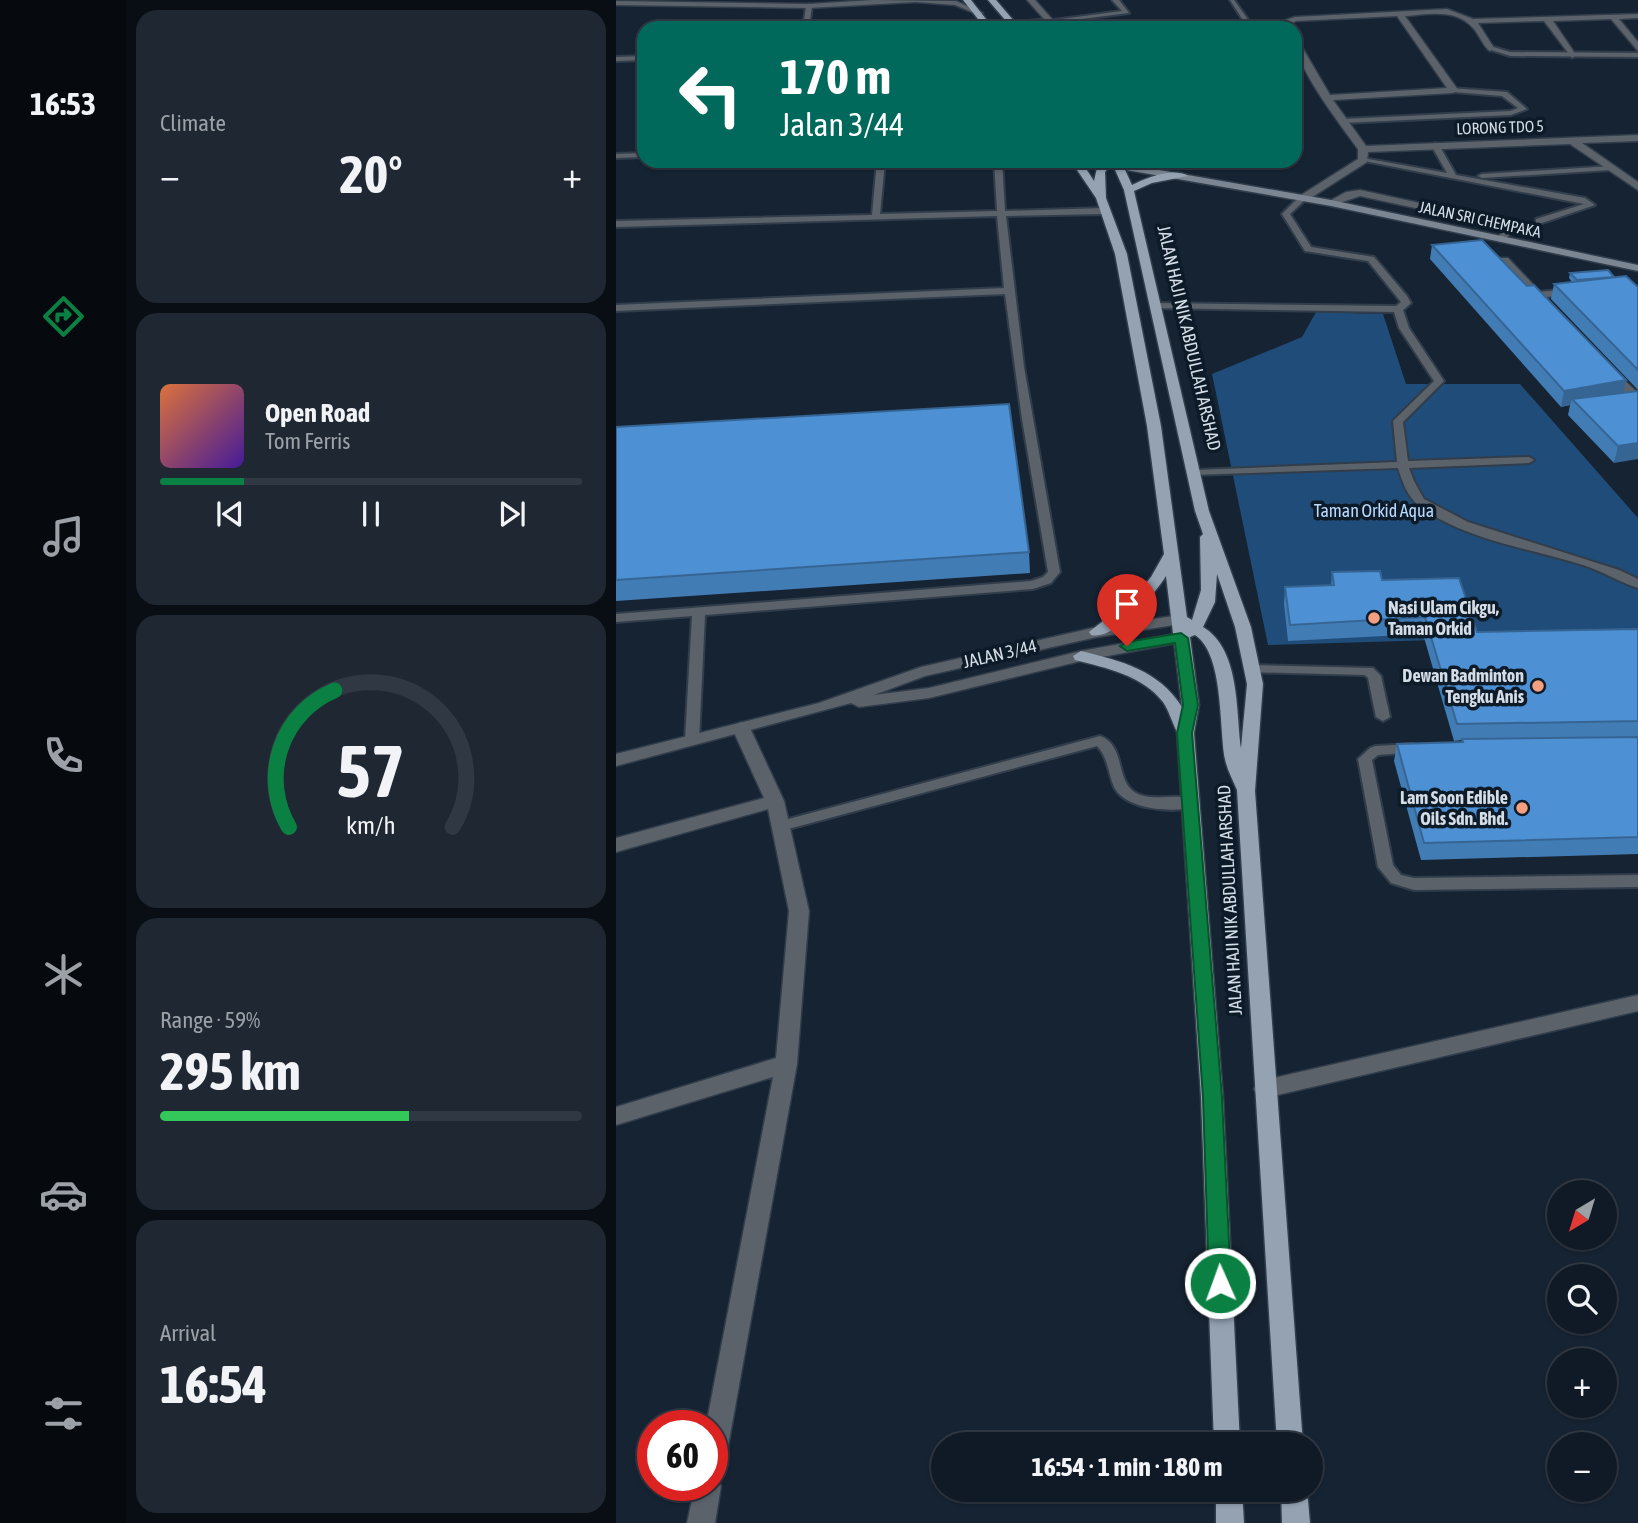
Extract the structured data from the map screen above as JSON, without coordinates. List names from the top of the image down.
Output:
{
  "streets": {
    "main road": ["JALAN SRI CHEMPAKA", "JALAN HAJI NIK ABDULLAH ARSHAD"],
    "street": ["LORONG TDO 5", "JALAN 3/44"]
  },
  "crossings": [
    ["JALAN HAJI NIK ABDULLAH ARSHAD", "JALAN 3/44"]
  ],
  "parks": ["Taman Orkid Aqua"],
  "places": ["Nasi Ulam Cikgu, Taman Orkid", "Dewan Badminton Tengku Anis", "Lam Soon Edible Oils Sdn. Bhd."],
  "north": "bottom left",
  "page": {
    "tabs": "16:53",
    "tile": [
      "Climate",
      ["Range · 59%", "295 km"],
      ["Arrival", "16:54"]
    ],
    "turn": ["170 m", "Jalan 3/44"],
    "heat": ["−", "20°", "+"],
    "song": ["Open Road", "Tom Ferris"],
    "map_buttons": ["+", "−"],
    "limit": "60",
    "trip": "16:54 · 1 min · 180 m",
    "gauge": ["57", "km/h"]
  }
}
